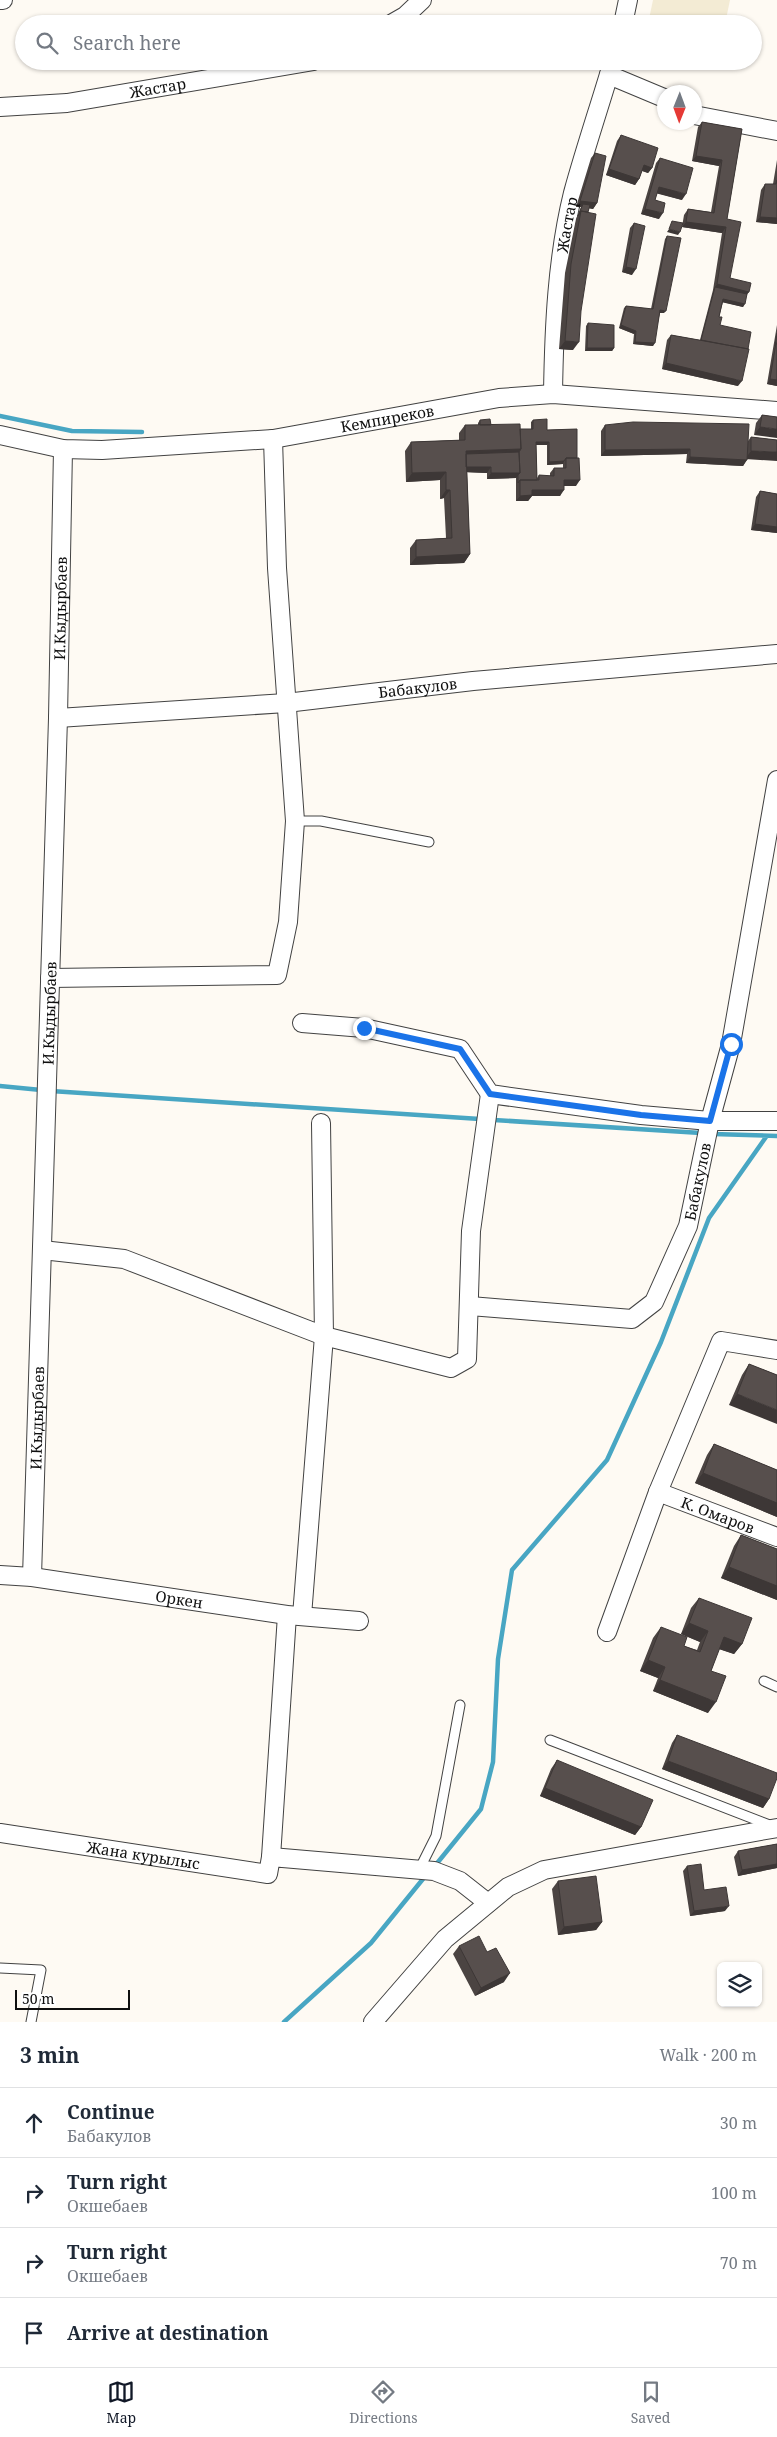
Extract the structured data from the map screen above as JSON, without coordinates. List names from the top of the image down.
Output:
{
  "streets": {
    "street": [
      "Жастар",
      "Кемпиреков",
      "И.Кыдырбаев",
      "Бабакулов",
      "К. Омаров",
      "Оркен",
      "Жана курылыс"
    ]
  },
  "crossings": [
    ["Жастар", "Кемпиреков"],
    ["Кемпиреков", "И.Кыдырбаев"],
    ["И.Кыдырбаев", "Бабакулов"],
    ["И.Кыдырбаев", "Оркен"],
    ["Оркен", "Жана курылыс"]
  ],
  "scale_bar": "50 m",
  "north": "bottom",
  "page": {
    "search": "Search here",
    "scale": "50 m",
    "heading": ["3 min", "Walk · 200 m"],
    "list": [
      ["Continue", "Бабакулов", "30 m"],
      ["Turn right", "Окшебаев", "100 m"],
      ["Turn right", "Окшебаев", "70 m"],
      "Arrive at destination"
    ],
    "nav": ["Map", "Directions", "Saved"]
  }
}
